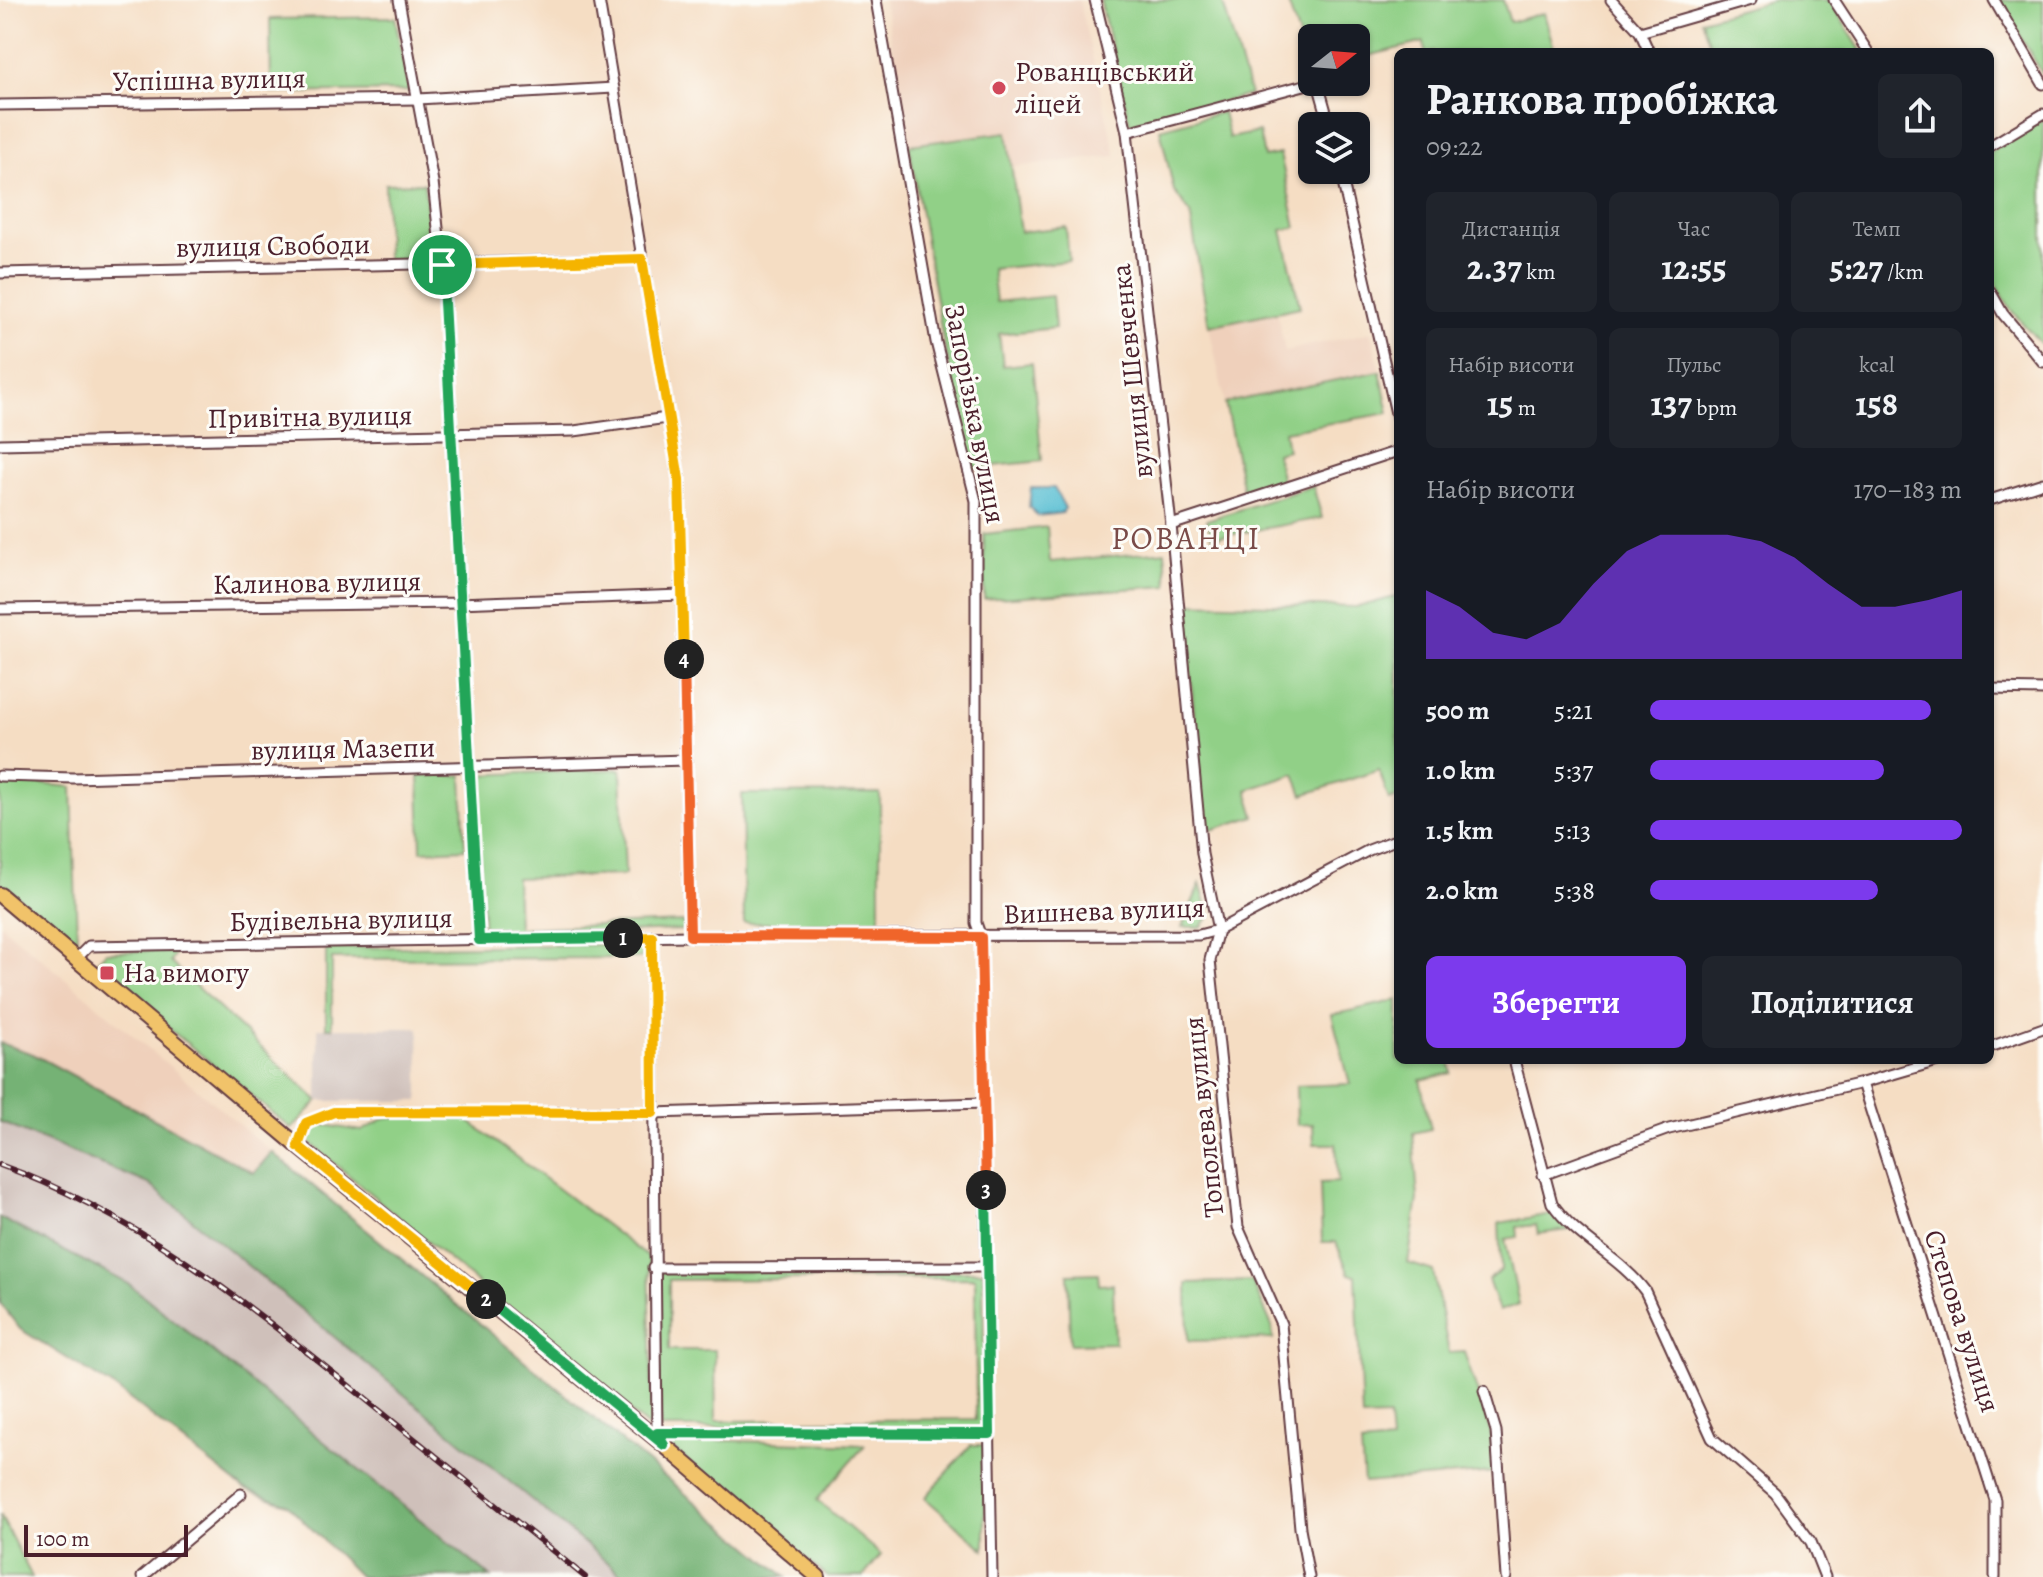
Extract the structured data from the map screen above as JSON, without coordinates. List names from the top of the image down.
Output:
{
  "streets": {
    "street": [
      "Успішна вулиця",
      "вулиця Свободи",
      "вулиця Шевченка",
      "Запорізька вулиця",
      "Привітна вулиця",
      "Калинова вулиця",
      "вулиця Мазепи",
      "Вишнева вулиця",
      "Будівельна вулиця",
      "Тополева вулиця",
      "Степова вулиця"
    ]
  },
  "crossings": [
    ["вулиця Шевченка", "Вишнева вулиця"],
    ["вулиця Шевченка", "Тополева вулиця"],
    ["Запорізька вулиця", "Вишнева вулиця"],
    ["Запорізька вулиця", "Будівельна вулиця"],
    ["Вишнева вулиця", "Будівельна вулиця"],
    ["Вишнева вулиця", "Тополева вулиця"]
  ],
  "districts": ["РОВАНЦІ"],
  "places": {
    "other": ["Рованцівський ліцей"],
    "transit": ["На вимогу"]
  },
  "scale_bar": "100 m",
  "north": "right",
  "page": {
    "heading": ["Ранкова пробіжка", "09:22"],
    "stats": [
      ["Дистанція", "2.37 km"],
      ["Час", "12:55"],
      ["Темп", "5:27 /km"],
      ["Набір висоти", "15 m"],
      ["Пульс", "137 bpm"],
      ["kcal", "158"]
    ],
    "chart": ["Набір висоти", "170–183 m"],
    "pins": [
      "4",
      "1",
      "3",
      "2"
    ],
    "list": [
      {
        "name": "500 m",
        "note": "5:21"
      },
      {
        "name": "1.0 km",
        "note": "5:37"
      },
      {
        "name": "1.5 km",
        "note": "5:13"
      },
      {
        "name": "2.0 km",
        "note": "5:38"
      }
    ],
    "buttons": ["Зберегти", "Поділитися"],
    "scale": "100 m"
  }
}
